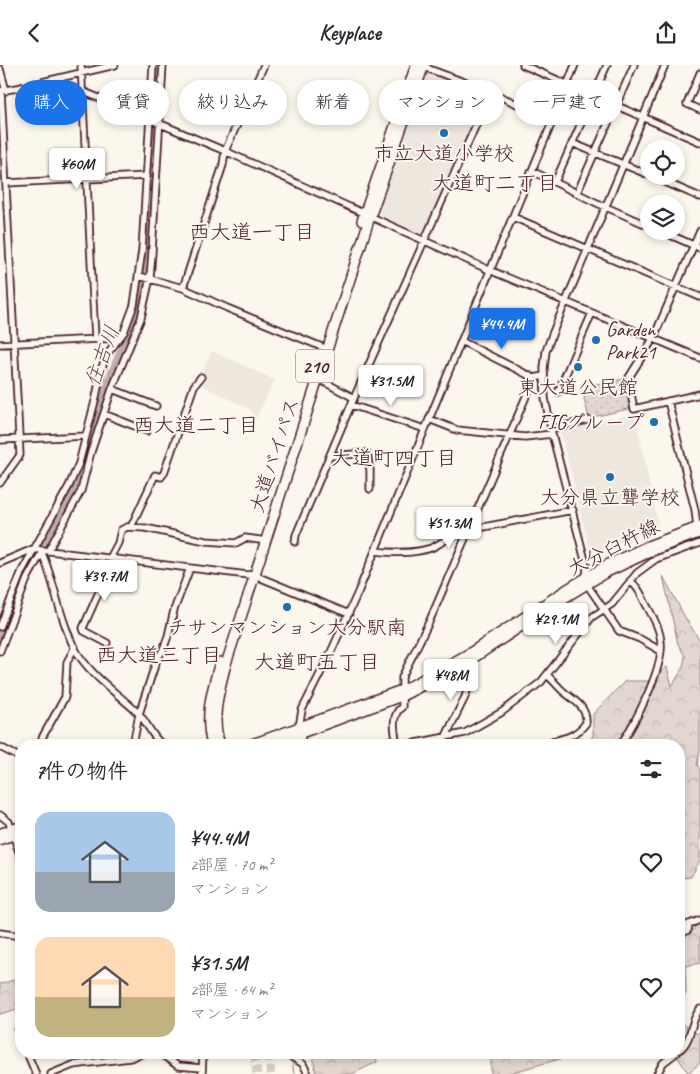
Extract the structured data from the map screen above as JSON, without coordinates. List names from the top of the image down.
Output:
{
  "streets": {
    "highway": ["210", "大道バイパス"],
    "main road": ["大分臼杵線"]
  },
  "districts": [
    "大道町二丁目",
    "西大道一丁目",
    "西大道二丁目",
    "大道町四丁目",
    "西大道三丁目",
    "大道町五丁目"
  ],
  "water": ["住吉川"],
  "places": [
    "市立大道小学校",
    "Garden Park21",
    "東大道公民館",
    "FIGグループ",
    "大分県立聾学校",
    "チサンマンション大分駅南"
  ],
  "page": {
    "header": "Keyplace",
    "chip": [
      "購入",
      "賃貸",
      "絞り込み",
      "新着",
      "マンション",
      "一戸建て"
    ],
    "price": [
      "¥60M",
      "¥44.4M",
      "¥31.5M",
      "¥51.3M",
      "¥39.7M",
      "¥29.1M",
      "¥48M"
    ],
    "heading": "7件の物件",
    "list": [
      {
        "name": "¥44.4M",
        "note": "2部屋 · 70 m² · マンション"
      },
      {
        "name": "¥31.5M",
        "note": "2部屋 · 64 m² · マンション"
      }
    ]
  }
}
